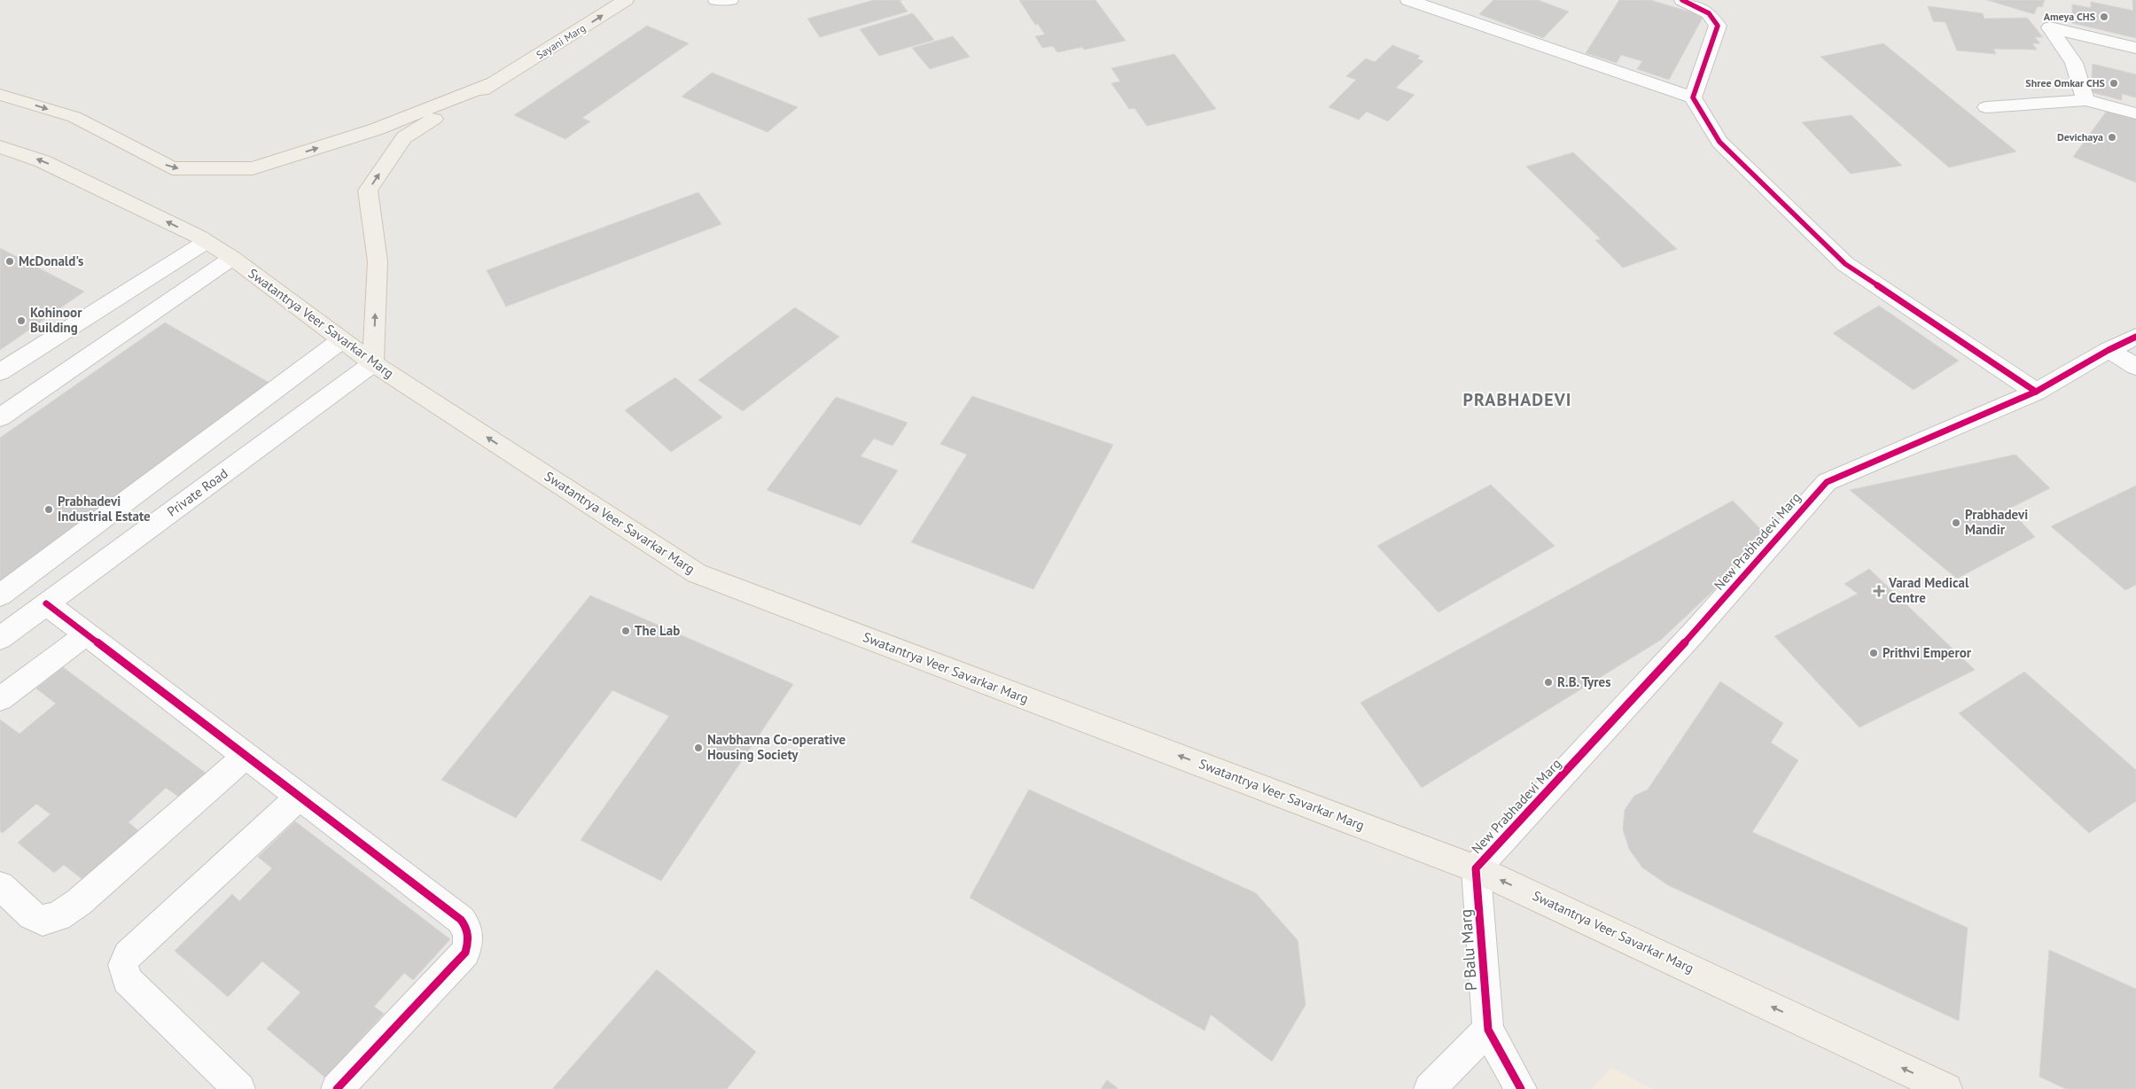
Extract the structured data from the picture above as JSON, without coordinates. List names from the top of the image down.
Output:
{
  "streets": {
    "main road": ["Sayani Marg", "Swatantrya Veer Savarkar Marg"],
    "street": ["Private Road", "New Prabhadevi Marg", "P Balu Marg"]
  },
  "crossings": [
    ["Swatantrya Veer Savarkar Marg", "Private Road"],
    ["Swatantrya Veer Savarkar Marg", "New Prabhadevi Marg"],
    ["Swatantrya Veer Savarkar Marg", "P Balu Marg"],
    ["New Prabhadevi Marg", "P Balu Marg"]
  ],
  "one_way": ["Sayani Marg", "Swatantrya Veer Savarkar Marg"],
  "districts": ["PRABHADEVI"],
  "places": {
    "other": [
      "Ameya CHS",
      "Shree Omkar CHS",
      "Devichaya",
      "McDonald's",
      "Kohinoor Building",
      "Prabhadevi Industrial Estate",
      "Prabhadevi Mandir",
      "The Lab",
      "Prithvi Emperor",
      "R.B. Tyres",
      "Navbhavna Co-operative Housing Society"
    ],
    "health": ["Varad Medical Centre"]
  }
}
